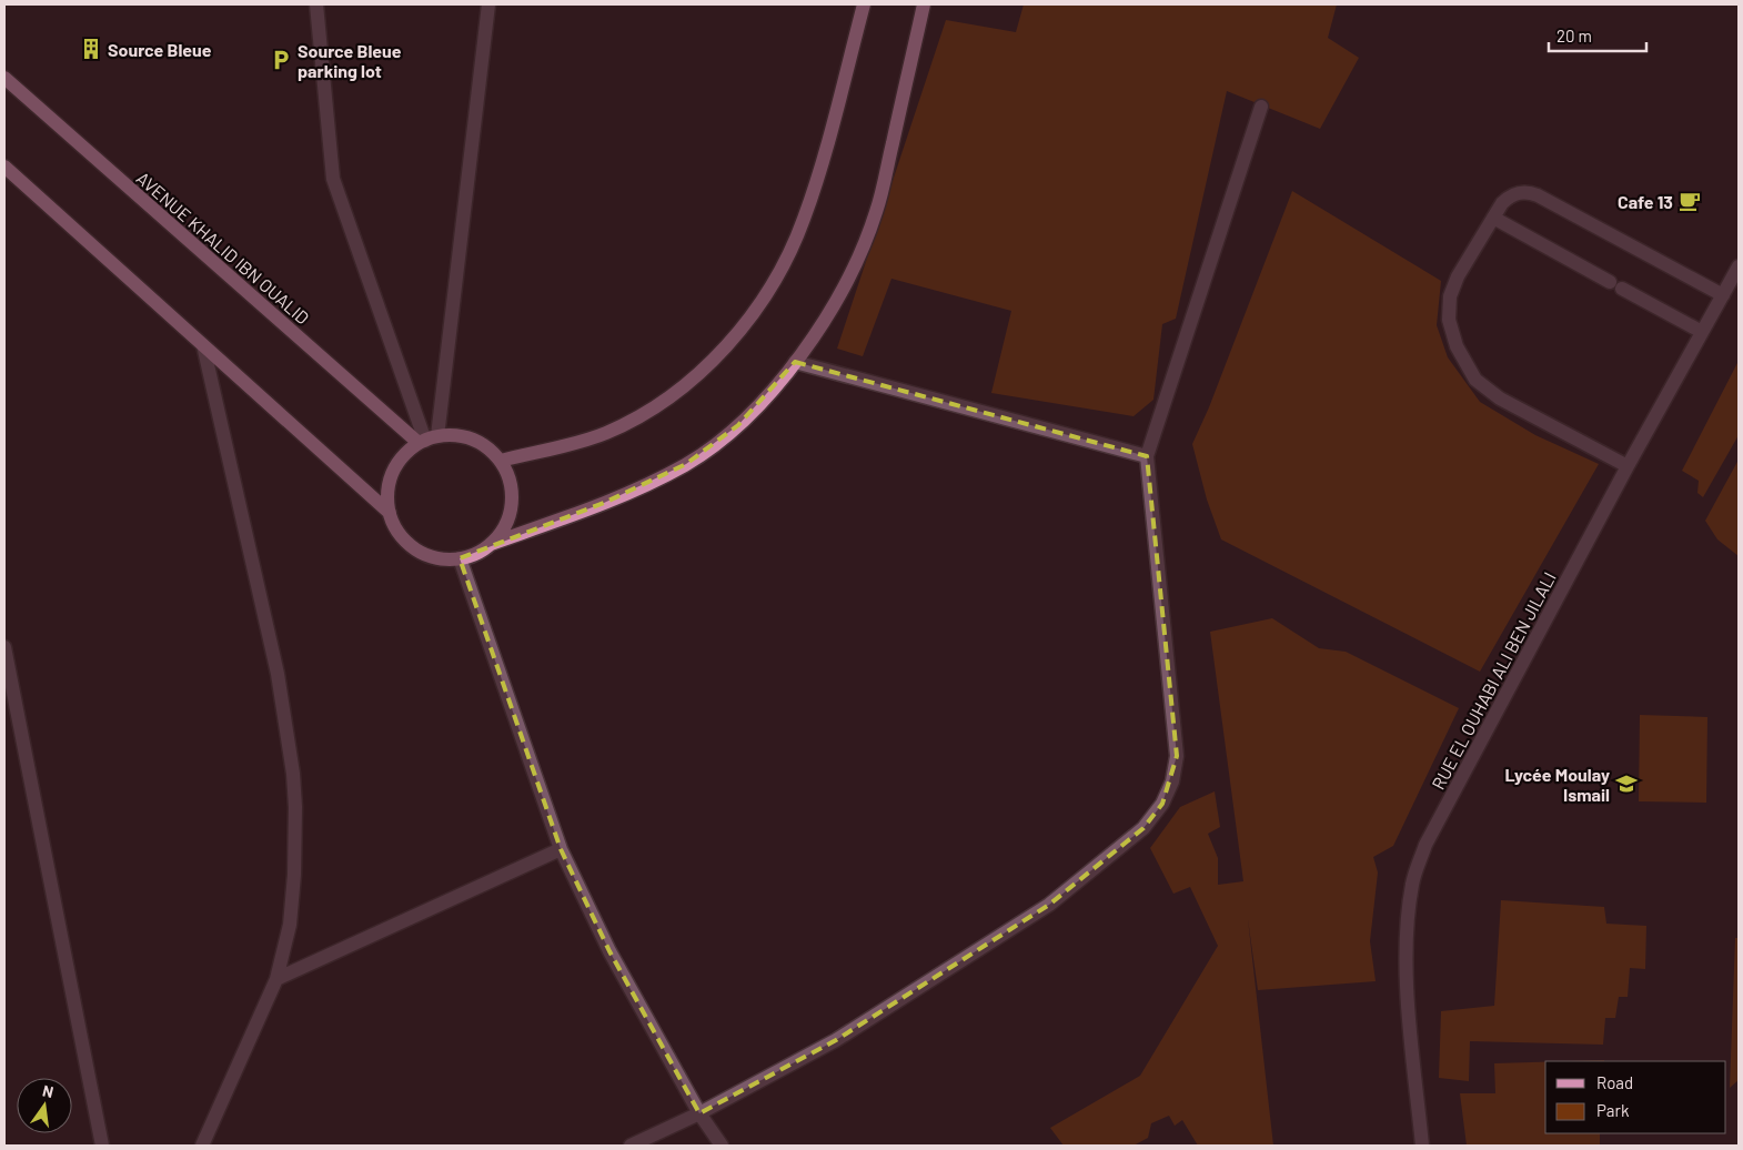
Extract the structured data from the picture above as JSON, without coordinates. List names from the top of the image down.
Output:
{
  "streets": {
    "main road": ["AVENUE KHALID IBN OUALID"],
    "street": ["RUE EL OUHABI ALI BEN JILALI"]
  },
  "places": {
    "building": ["Source Bleue"],
    "parking": ["Source Bleue parking lot"],
    "cafe": ["Cafe 13"],
    "school or university": ["Lycée Moulay Ismail"]
  },
  "legend": ["Road", "Park"],
  "scale_bar": "20 m",
  "north": "top"
}
